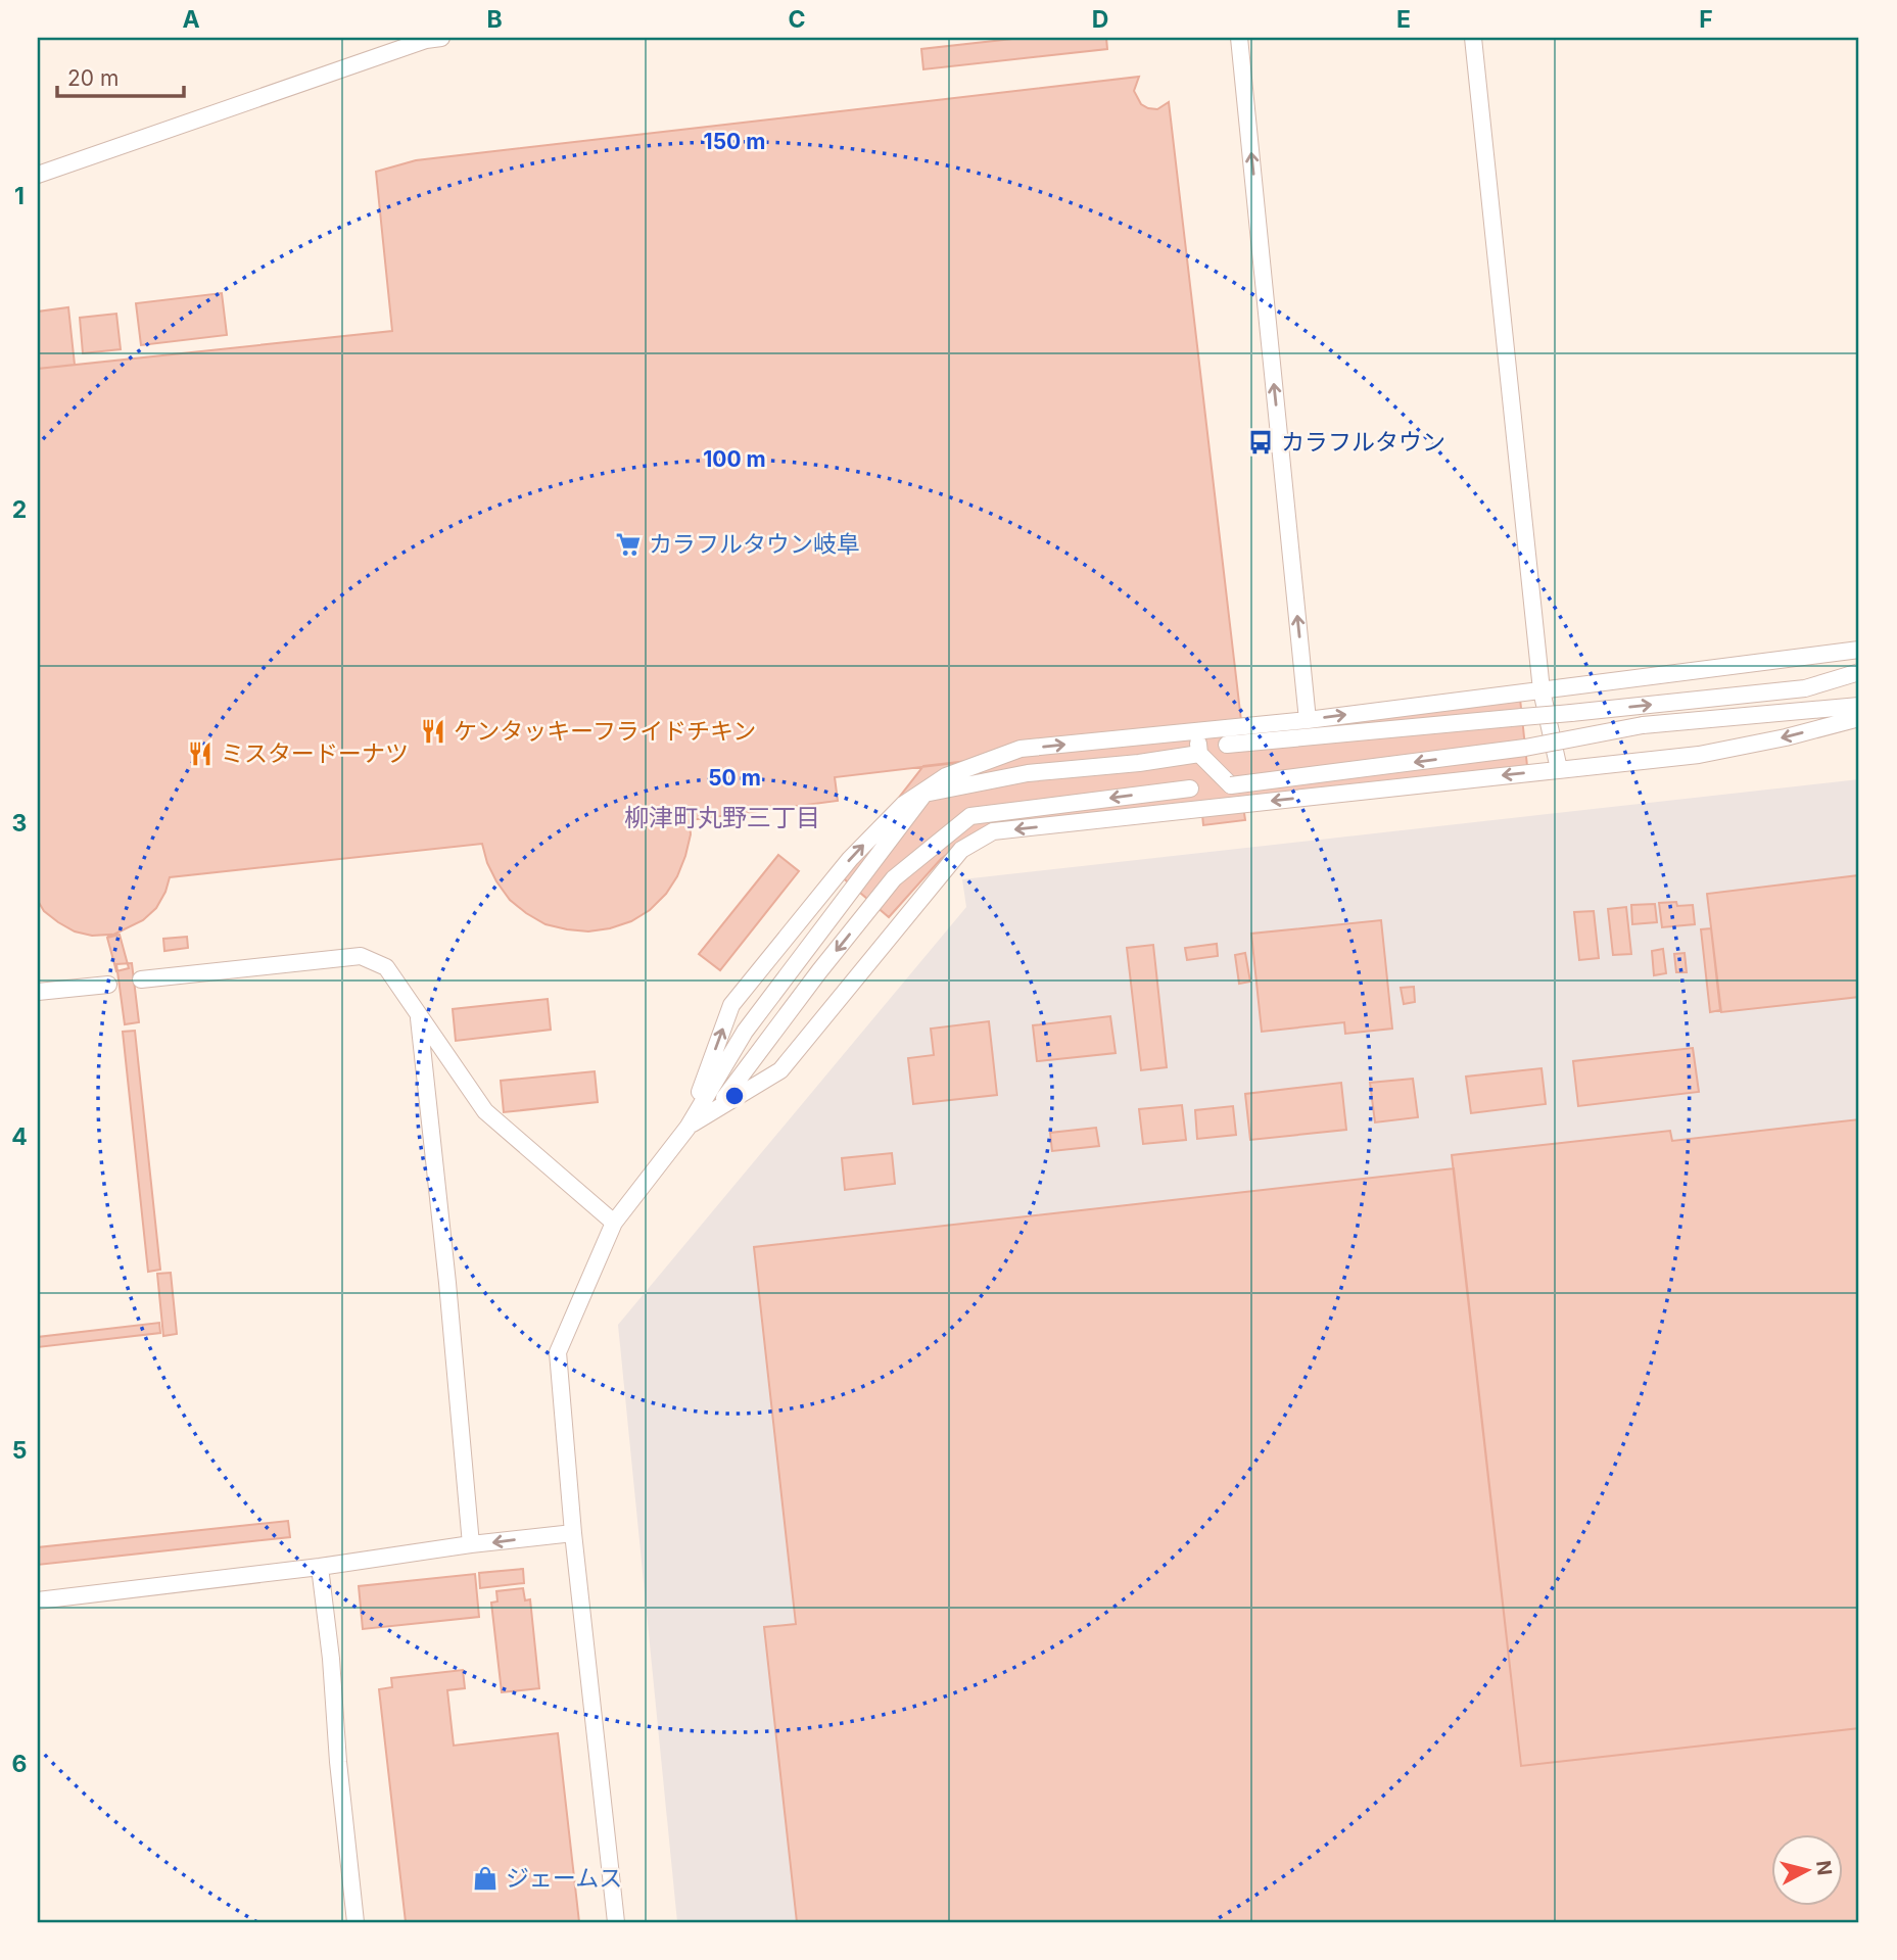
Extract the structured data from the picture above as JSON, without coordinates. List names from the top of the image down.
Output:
{
  "districts": ["柳津町丸野三丁目"],
  "places": {
    "bus stop": ["カラフルタウン"],
    "supermarket": ["カラフルタウン岐阜"],
    "restaurant": ["ケンタッキーフライドチキン", "ミスタードーナツ"],
    "shop": ["ジェームス"]
  },
  "scale_bar": "20 m",
  "north": "right",
  "grid": {
    "columns": [
      "A",
      "B",
      "C",
      "D",
      "E",
      "F"
    ],
    "rows": [
      "1",
      "2",
      "3",
      "4",
      "5",
      "6"
    ]
  },
  "rings": ["150 m", "100 m", "50 m"]
}
